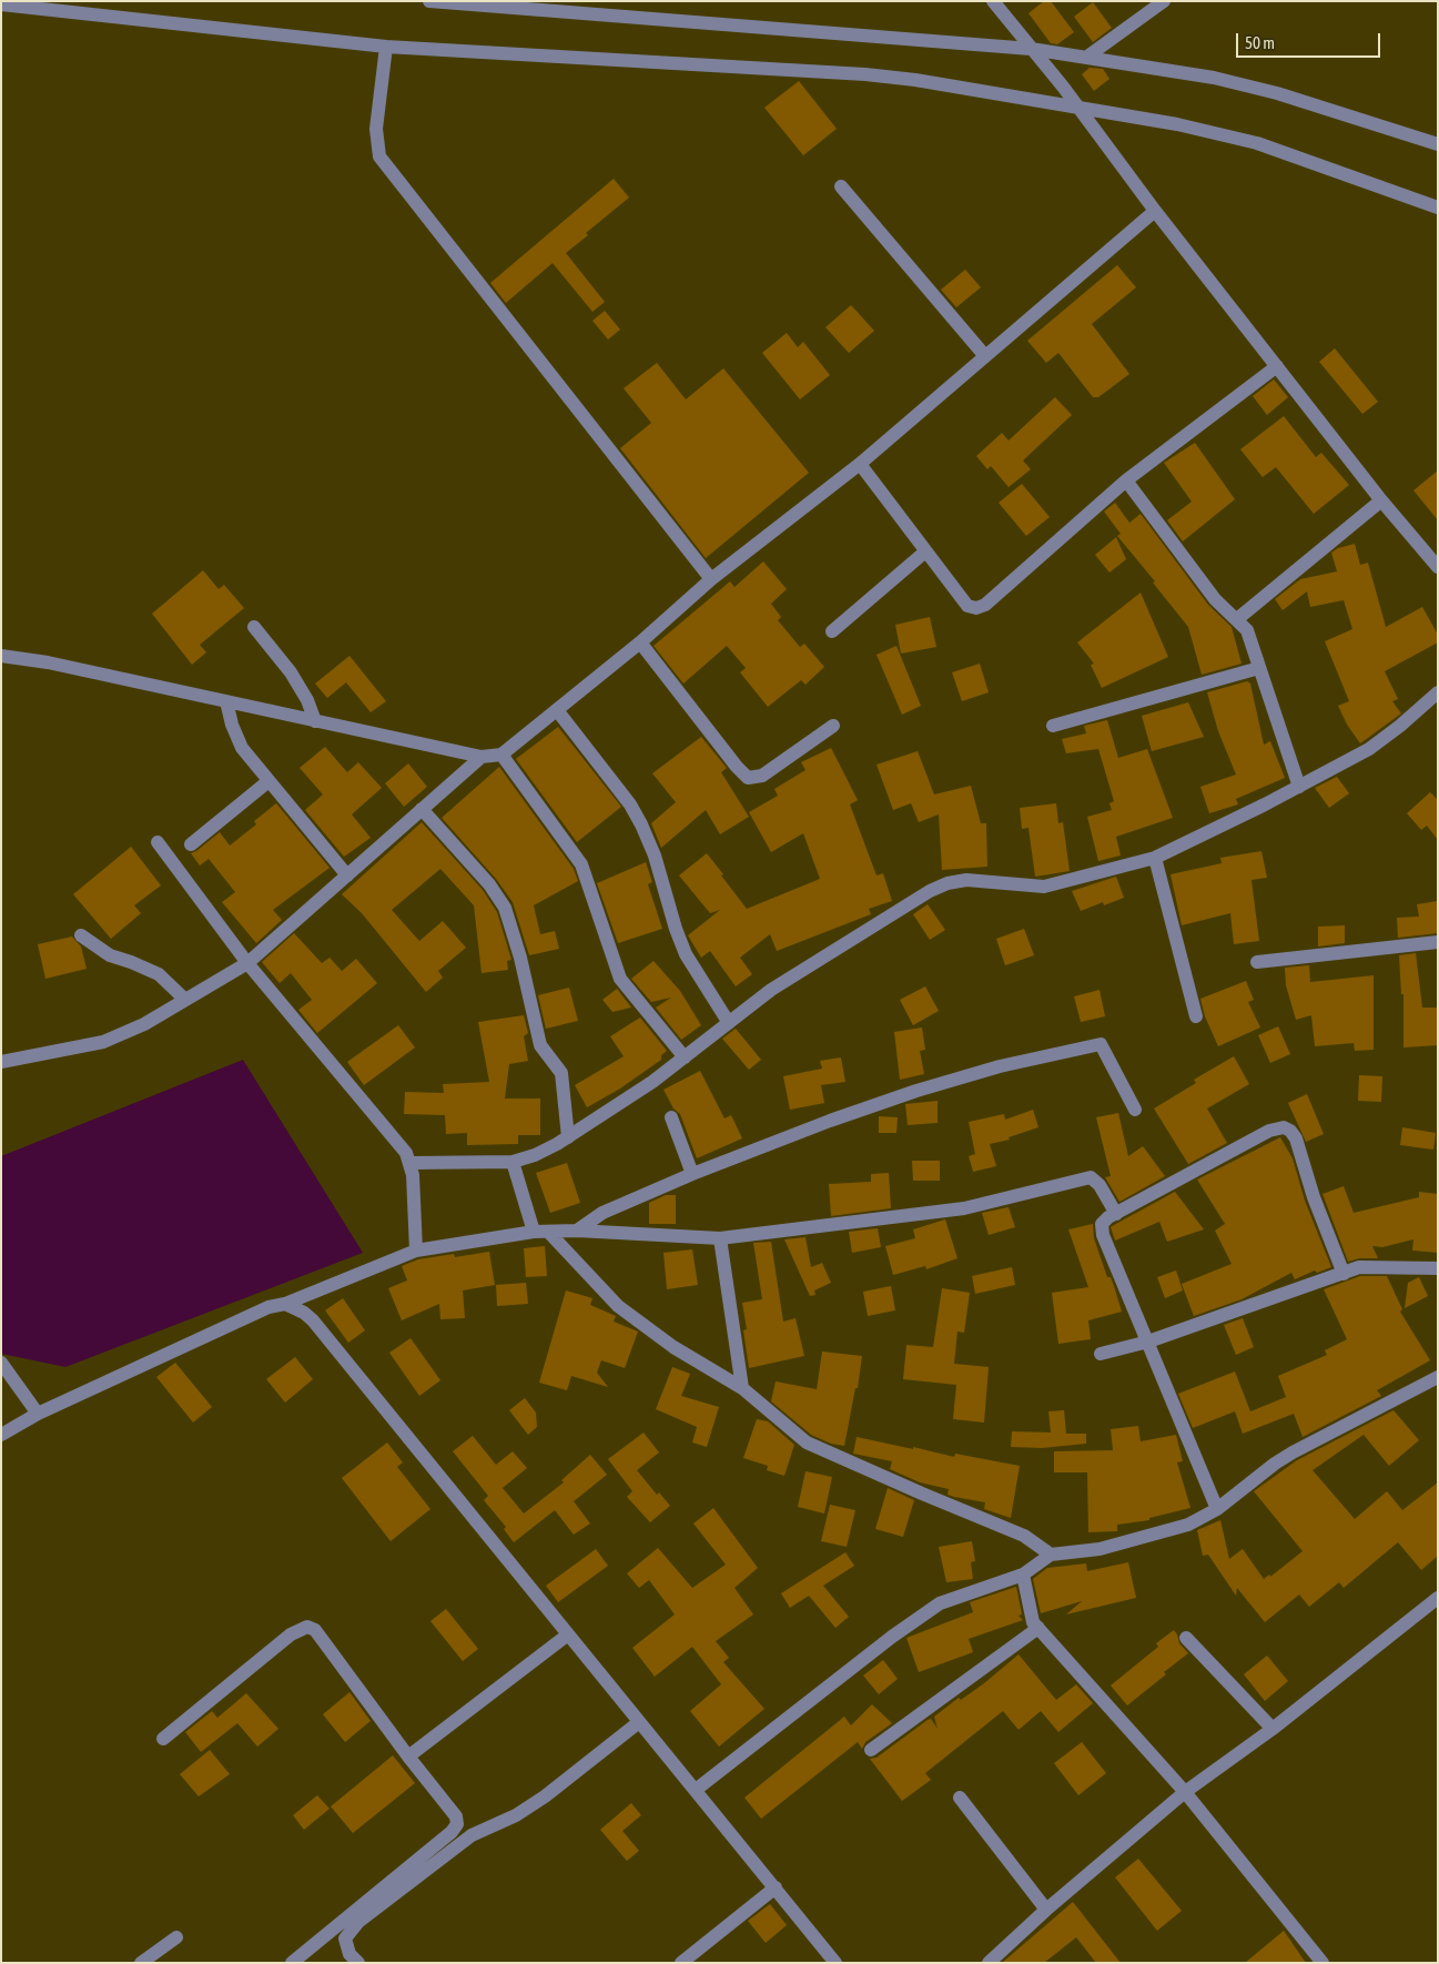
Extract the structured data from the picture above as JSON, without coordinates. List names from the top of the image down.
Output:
{
  "scale_bar": "50 m"
}
